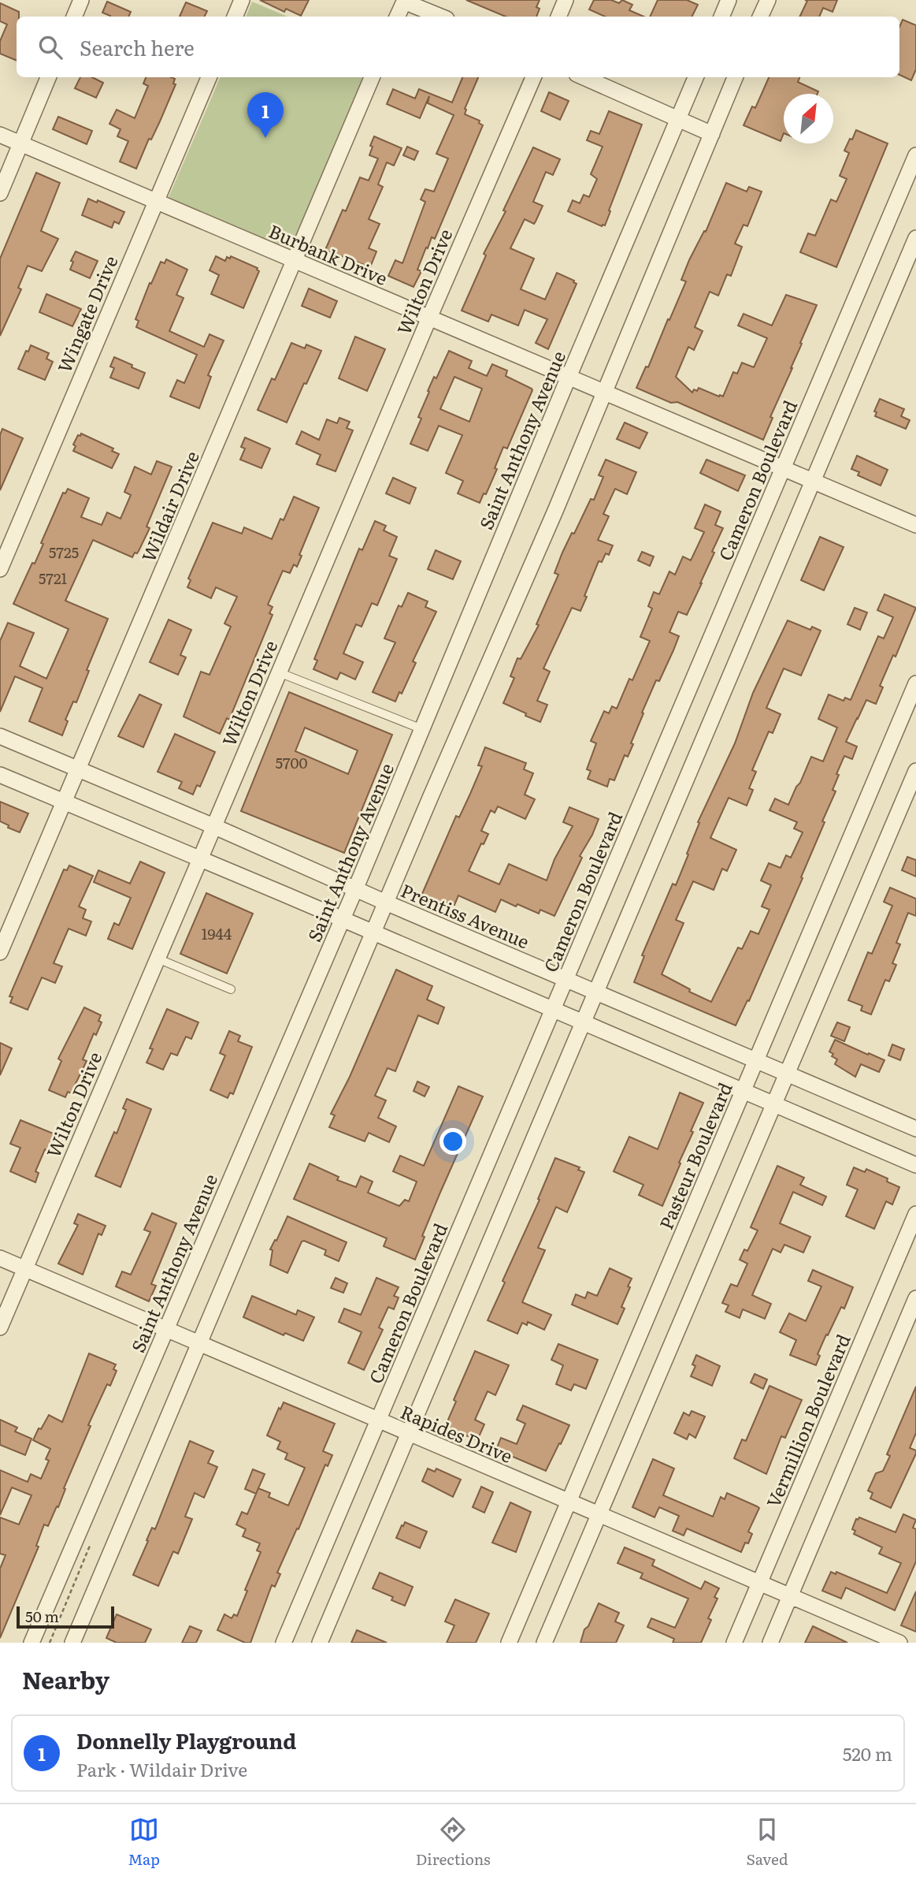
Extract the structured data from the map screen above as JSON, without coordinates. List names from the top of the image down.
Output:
{
  "streets": {
    "street": [
      "Burbank Drive",
      "Wilton Drive",
      "Wingate Drive",
      "Saint Anthony Avenue",
      "Cameron Boulevard",
      "Wildair Drive",
      "Prentiss Avenue",
      "Pasteur Boulevard",
      "Vermillion Boulevard",
      "Rapides Drive"
    ]
  },
  "crossings": [
    ["Burbank Drive", "Wilton Drive"],
    ["Burbank Drive", "Wingate Drive"],
    ["Burbank Drive", "Saint Anthony Avenue"],
    ["Burbank Drive", "Cameron Boulevard"],
    ["Burbank Drive", "Wildair Drive"],
    ["Wilton Drive", "Prentiss Avenue"],
    ["Wilton Drive", "Rapides Drive"],
    ["Saint Anthony Avenue", "Prentiss Avenue"],
    ["Saint Anthony Avenue", "Rapides Drive"],
    ["Cameron Boulevard", "Prentiss Avenue"],
    ["Cameron Boulevard", "Rapides Drive"],
    ["Wildair Drive", "Prentiss Avenue"],
    ["Prentiss Avenue", "Pasteur Boulevard"],
    ["Pasteur Boulevard", "Rapides Drive"],
    ["Vermillion Boulevard", "Rapides Drive"]
  ],
  "house_numbers": [
    "5725",
    "5721",
    "5700",
    "1944"
  ],
  "scale_bar": "50 m",
  "north": "top right",
  "page": {
    "search": "Search here",
    "pins": "1",
    "scale": "50 m",
    "heading": "Nearby",
    "list": [
      {
        "mark": "1",
        "name": "Donnelly Playground",
        "note": "Park · Wildair Drive",
        "value": "520 m"
      }
    ],
    "nav": ["Map", "Directions", "Saved"]
  }
}
